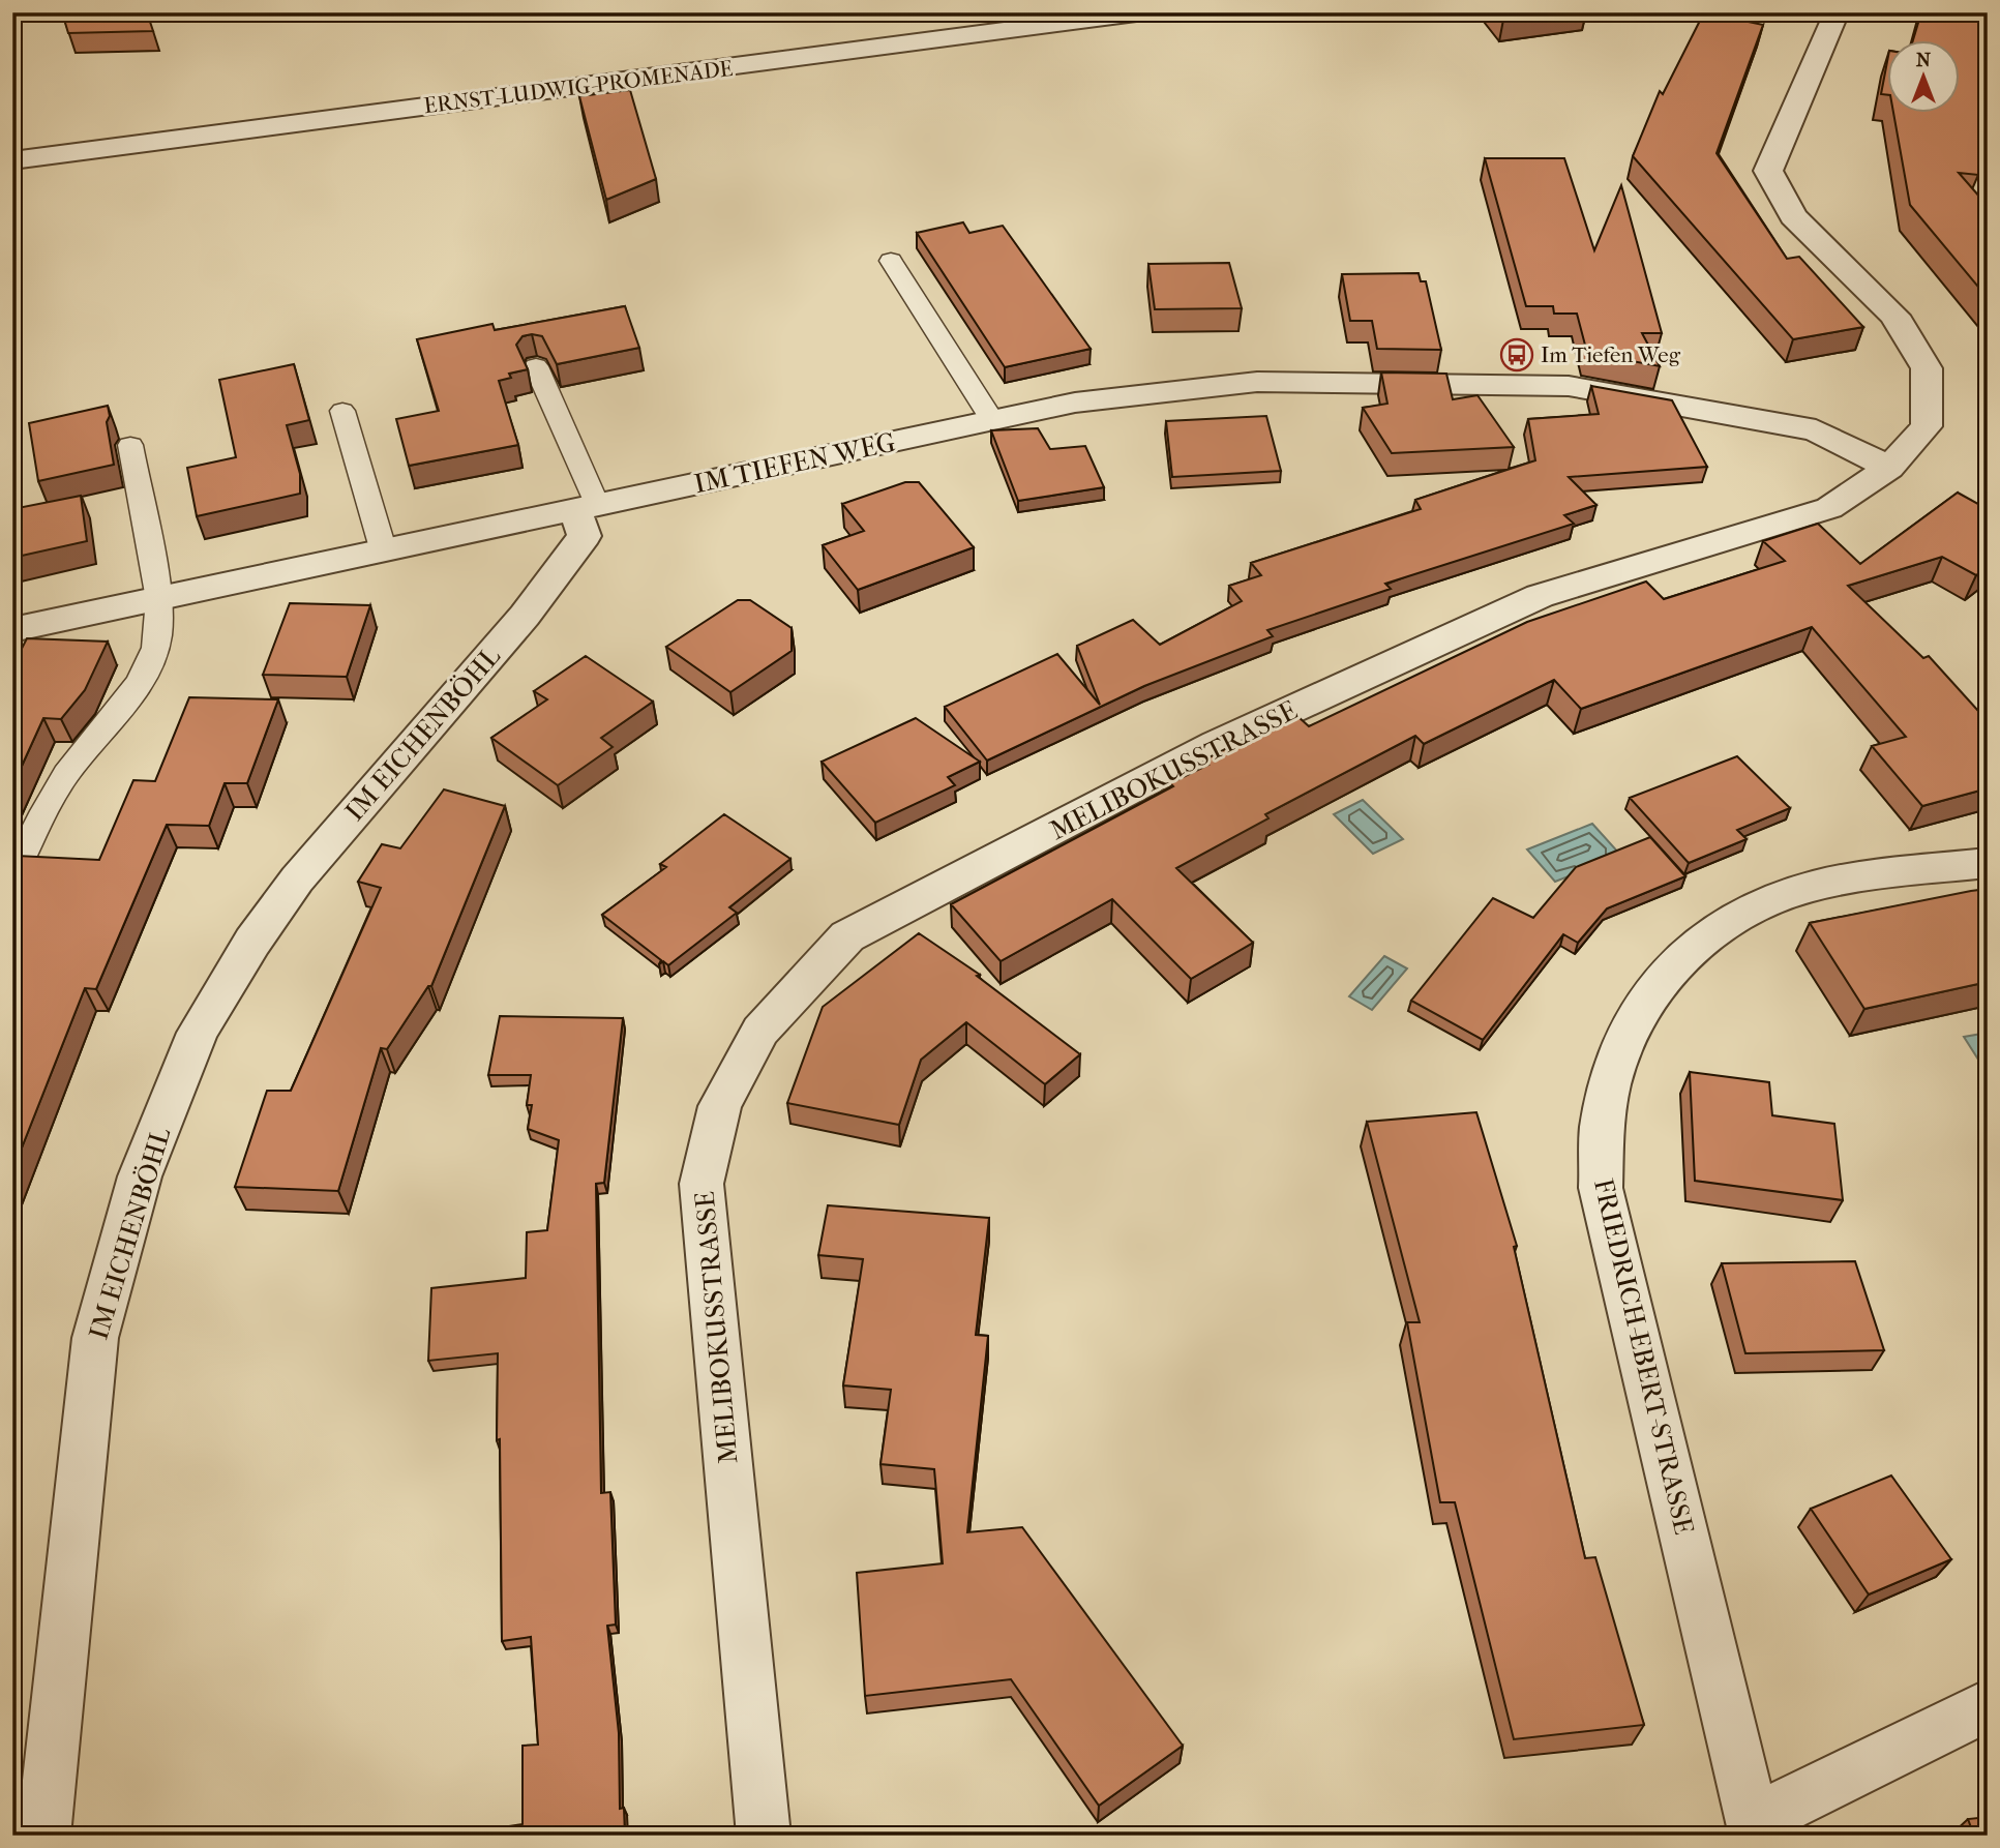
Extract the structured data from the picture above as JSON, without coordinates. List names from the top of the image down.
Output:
{
  "streets": {
    "street": [
      "ERNST-LUDWIG-PROMENADE",
      "IM TIEFEN WEG",
      "IM EICHENBÖHL",
      "MELIBOKUSSTRASSE",
      "FRIEDRICH-EBERT-STRASSE"
    ]
  },
  "crossings": [
    ["IM TIEFEN WEG", "IM EICHENBÖHL"],
    ["IM TIEFEN WEG", "MELIBOKUSSTRASSE"]
  ],
  "places": {
    "bus stop": ["Im Tiefen Weg"]
  },
  "north": "top"
}
